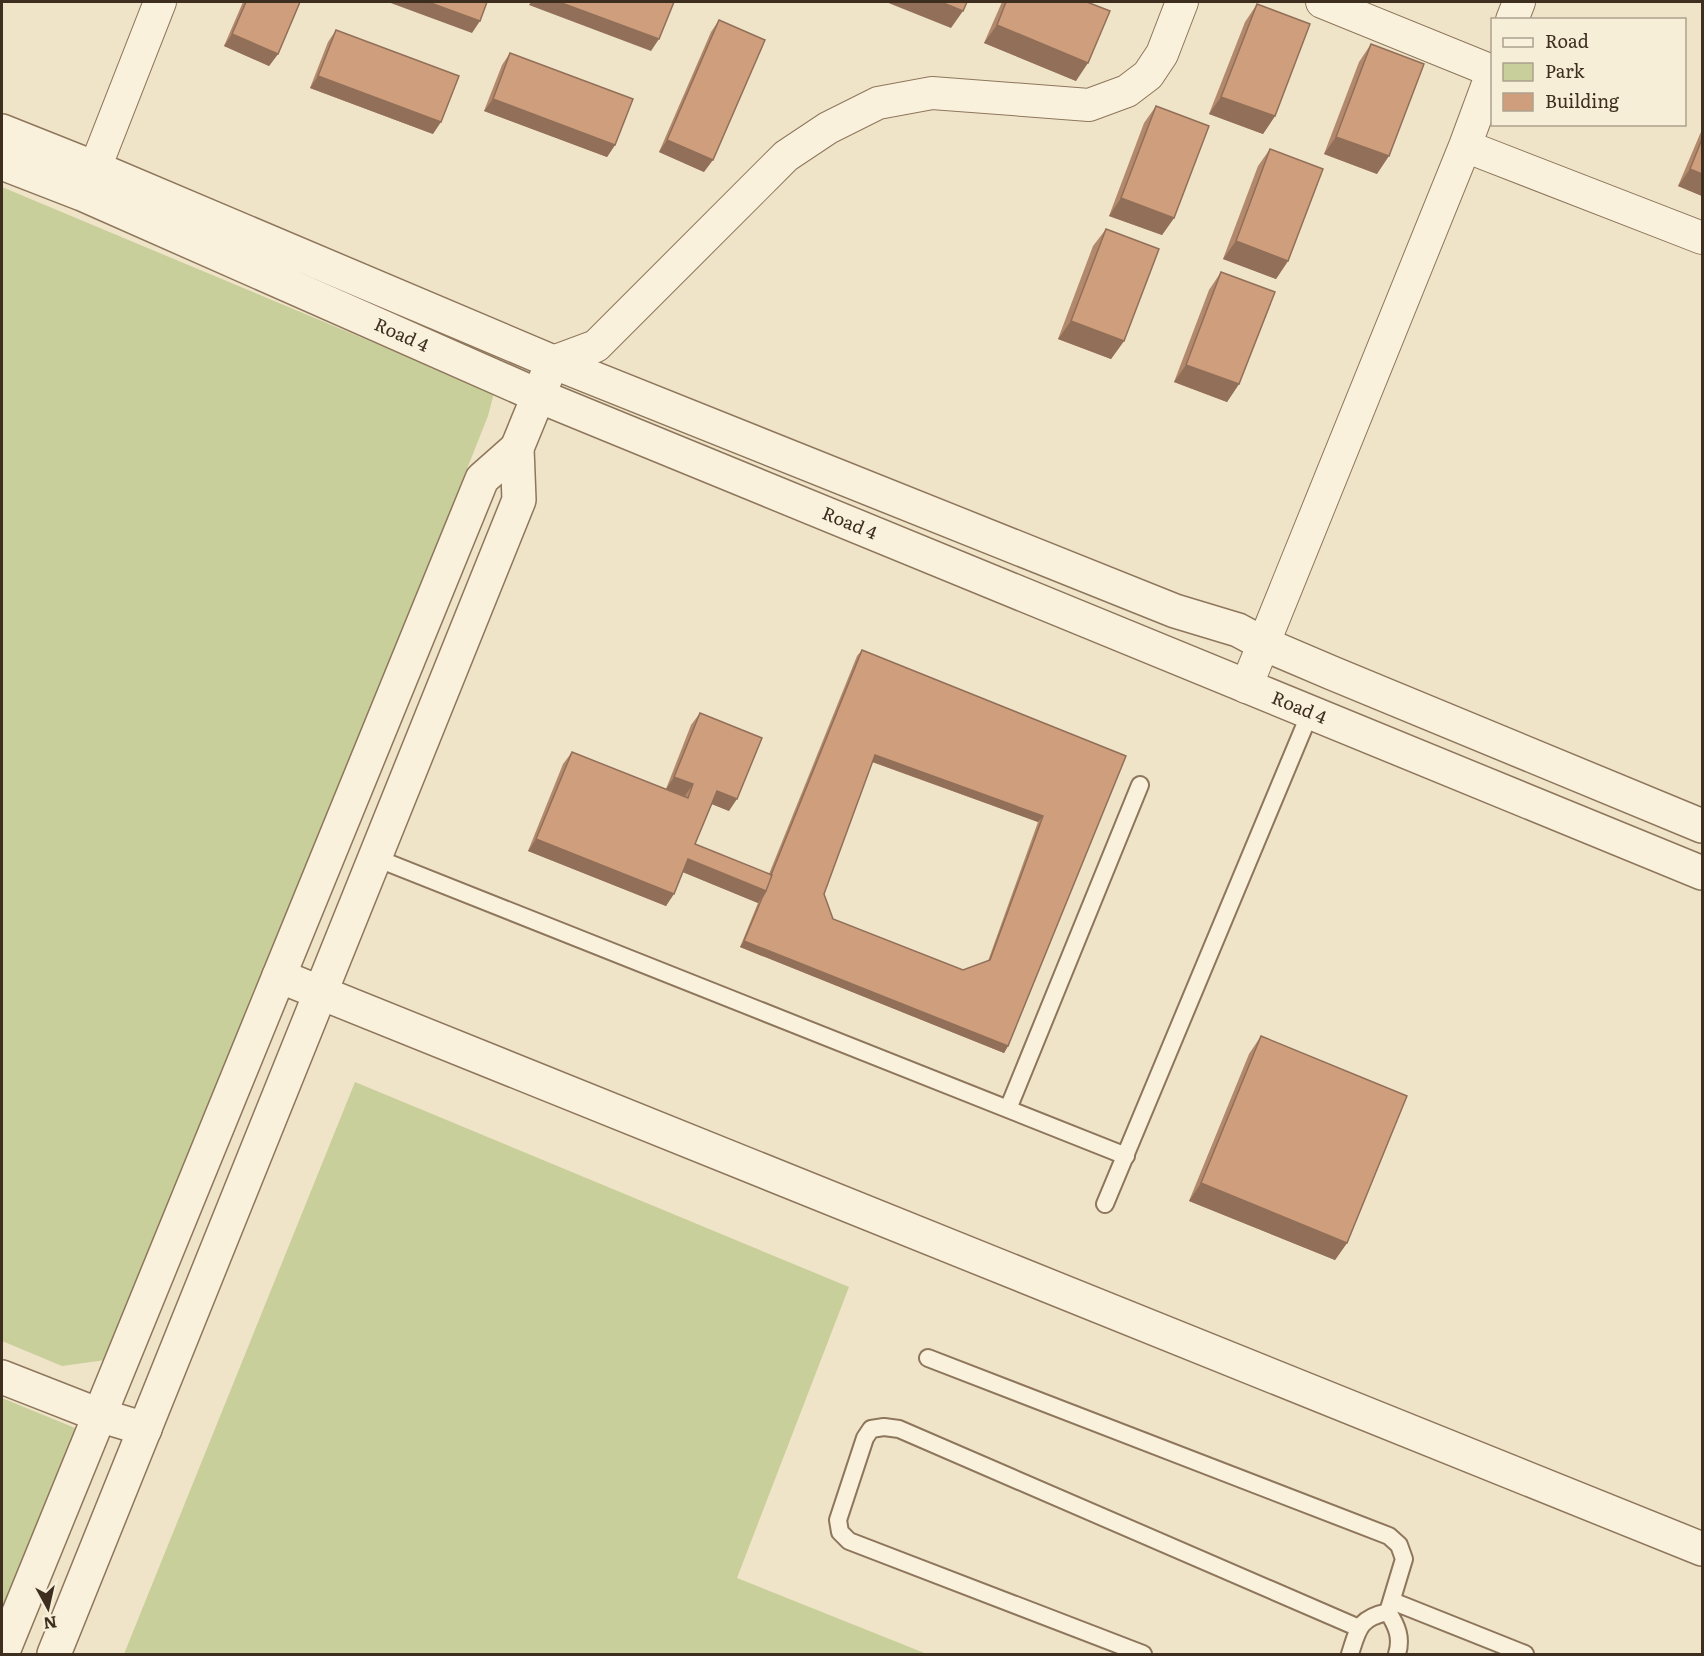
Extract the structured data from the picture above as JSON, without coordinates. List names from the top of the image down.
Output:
{
  "streets": {
    "street": ["Road 4"]
  },
  "legend": ["Road", "Park", "Building"],
  "north": "bottom"
}
